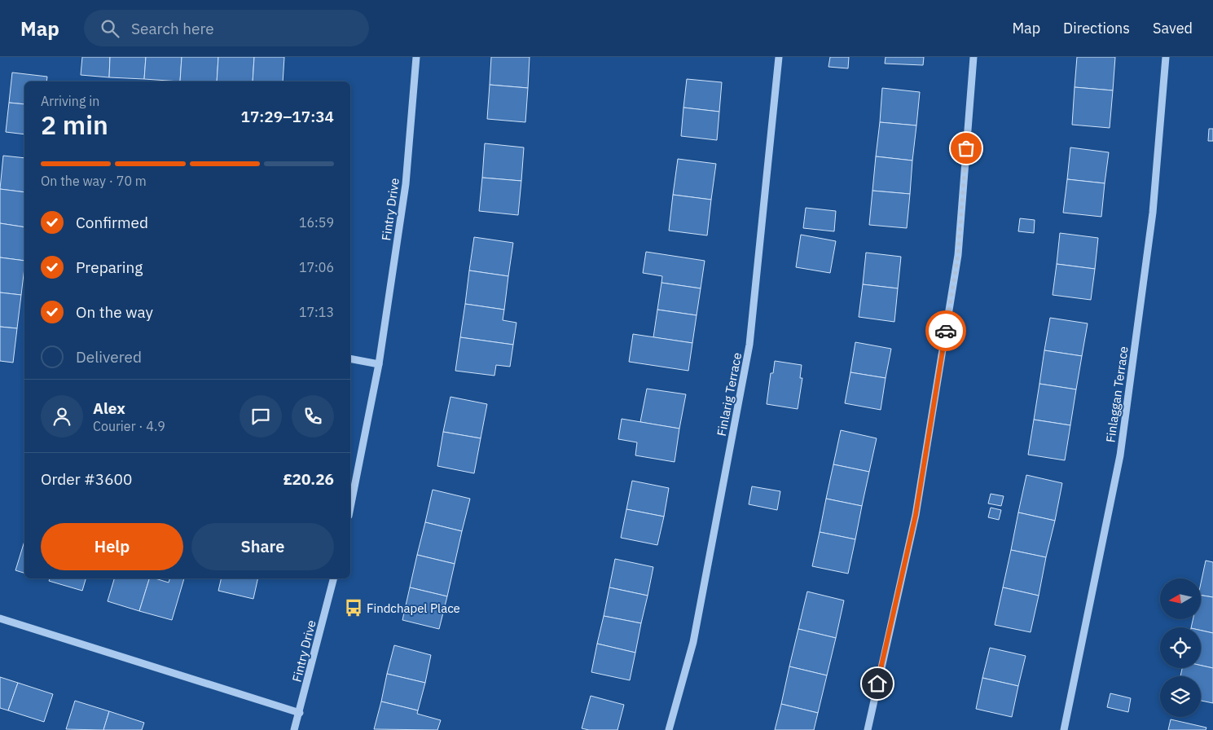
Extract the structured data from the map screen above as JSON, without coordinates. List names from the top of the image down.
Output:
{
  "streets": {
    "street": ["Fintry Drive", "Finlarig Terrace", "Finlaggan Terrace"]
  },
  "places": {
    "bus stop": ["Findchapel Place"]
  },
  "north": "left",
  "page": {
    "header": "Map",
    "search": "Search here",
    "nav": ["Map", "Directions", "Saved"],
    "heading": ["2 min", "Arriving in", "17:29–17:34"],
    "panel": [
      "Alex",
      "Courier · 4.9",
      "Order #3600",
      "£20.26"
    ],
    "bar": "On the way · 70 m",
    "list": [
      ["Confirmed", "16:59"],
      ["Preparing", "17:06"],
      ["On the way", "17:13"],
      "Delivered"
    ],
    "buttons": ["Help", "Share"]
  }
}
